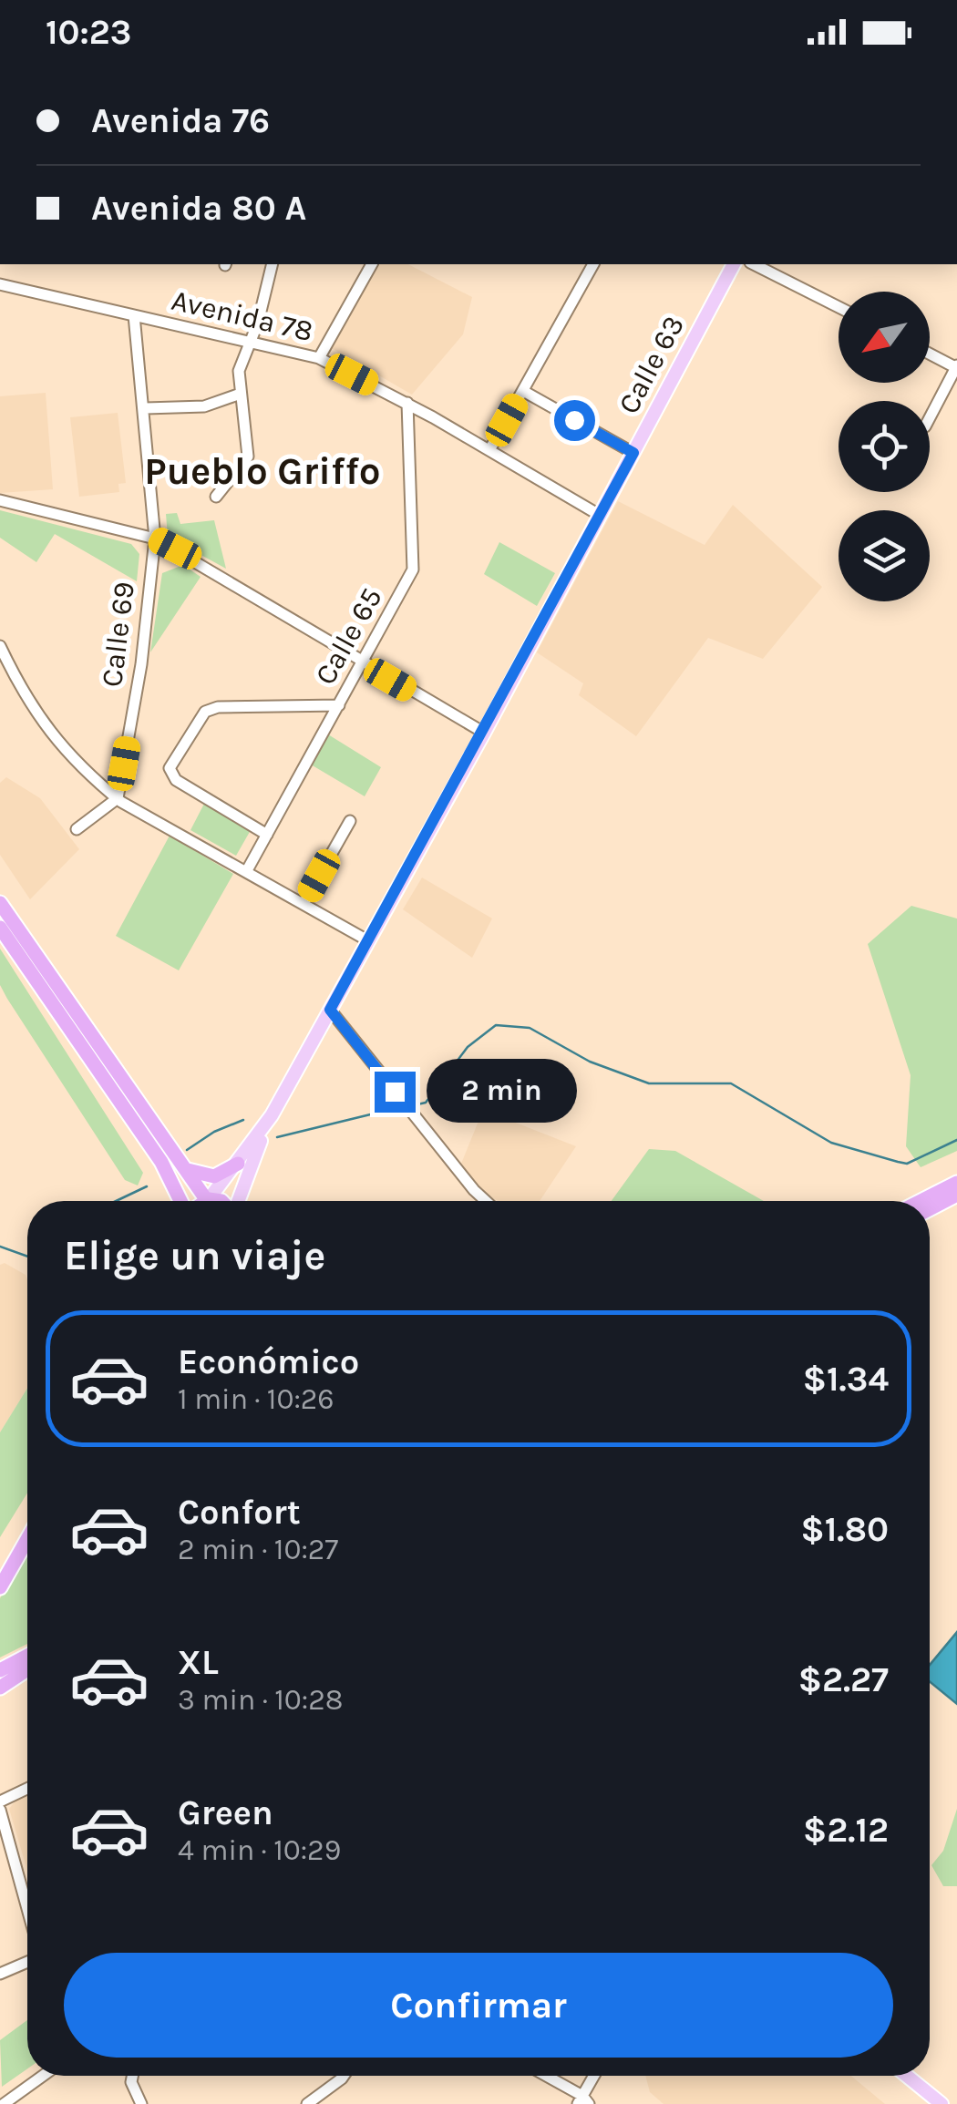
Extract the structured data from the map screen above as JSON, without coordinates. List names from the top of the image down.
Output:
{
  "streets": {
    "main road": ["Calle 63"],
    "street": ["Avenida 78", "Calle 69", "Calle 65"]
  },
  "crossings": [
    ["Avenida 78", "Calle 63"],
    ["Avenida 78", "Calle 69"],
    ["Avenida 78", "Calle 65"]
  ],
  "districts": ["Pueblo Griffo"],
  "north": "bottom left",
  "page": {
    "status": "10:23",
    "banner": ["Avenida 76", "Avenida 80 A"],
    "bubble": "2 min",
    "heading": "Elige un viaje",
    "list": [
      {
        "name": "Económico",
        "note": "1 min · 10:26",
        "value": "$1.34"
      },
      {
        "name": "Confort",
        "note": "2 min · 10:27",
        "value": "$1.80"
      },
      {
        "name": "XL",
        "note": "3 min · 10:28",
        "value": "$2.27"
      },
      {
        "name": "Green",
        "note": "4 min · 10:29",
        "value": "$2.12"
      }
    ],
    "buttons": "Confirmar"
  }
}
